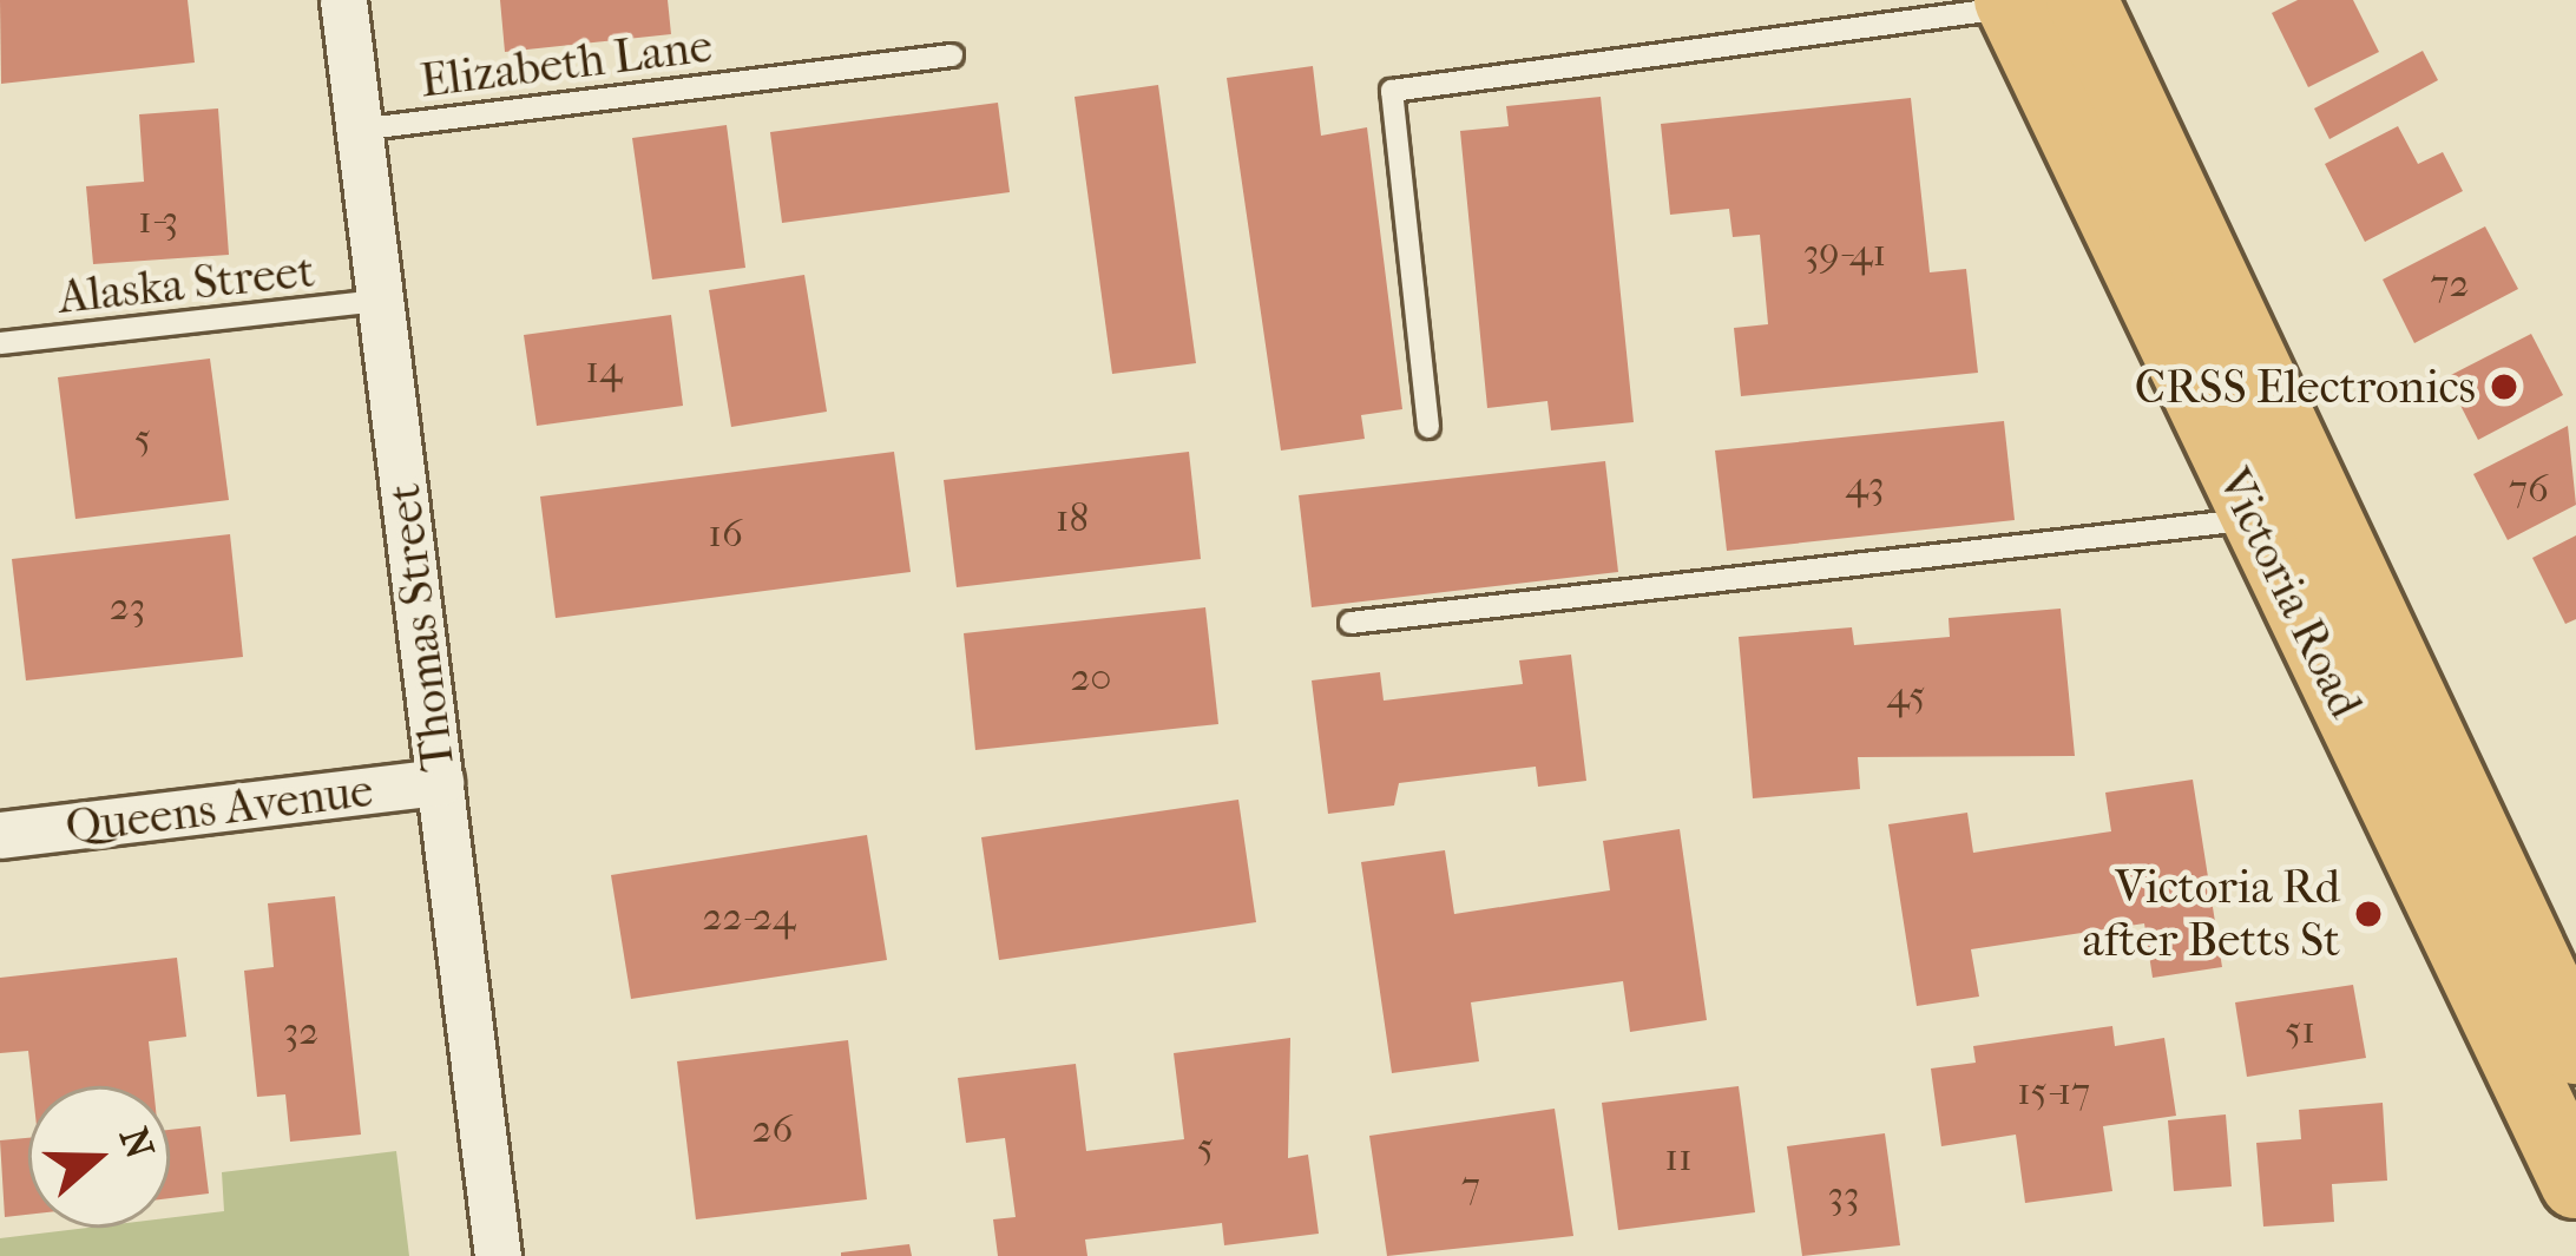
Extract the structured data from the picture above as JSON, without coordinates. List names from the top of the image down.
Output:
{
  "streets": {
    "main road": ["Victoria Road"],
    "street": ["Thomas Street", "Queens Avenue"],
    "lane": ["Elizabeth Lane", "Alaska Street"]
  },
  "crossings": [
    ["Elizabeth Lane", "Thomas Street"],
    ["Alaska Street", "Thomas Street"],
    ["Thomas Street", "Queens Avenue"]
  ],
  "places": ["CRSS Electronics", "Victoria Rd after Betts St"],
  "house_numbers": [
    "1-3",
    "39-41",
    "72",
    "14",
    "5",
    "43",
    "76",
    "18",
    "16",
    "23",
    "20",
    "45",
    "22-24",
    "51",
    "32",
    "15-17",
    "26",
    "5",
    "11",
    "7",
    "33"
  ],
  "north": "right"
}
